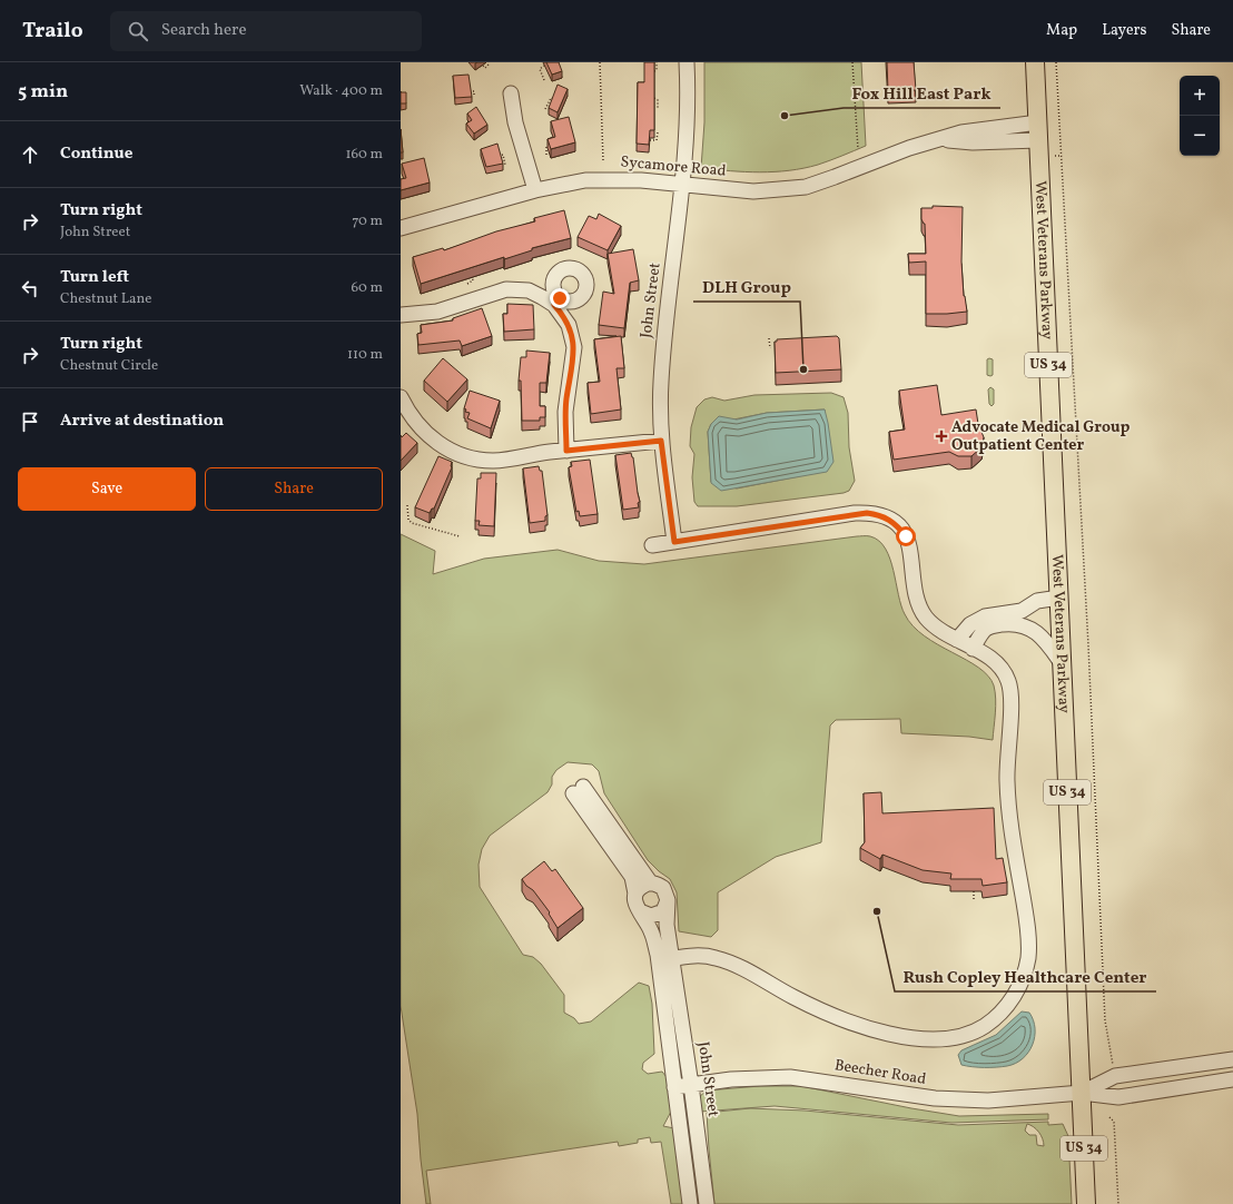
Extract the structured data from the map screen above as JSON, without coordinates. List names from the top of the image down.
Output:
{
  "streets": {
    "main road": ["West Veterans Parkway", "US 34"],
    "street": ["Sycamore Road", "John Street", "Beecher Road"]
  },
  "crossings": [
    ["Sycamore Road", "West Veterans Parkway"],
    ["Sycamore Road", "John Street"],
    ["West Veterans Parkway", "Beecher Road"],
    ["John Street", "Beecher Road"]
  ],
  "places": {
    "other": ["Fox Hill East Park", "DLH Group", "Rush Copley Healthcare Center"],
    "health": ["Advocate Medical Group Outpatient Center"]
  },
  "page": {
    "header": "Trailo",
    "search": "Search here",
    "nav": ["Map", "Layers", "Share"],
    "heading": ["5 min", "Walk · 400 m"],
    "map_buttons": ["+", "−"],
    "list": [
      ["Continue", "160 m"],
      ["Turn right", "John Street", "70 m"],
      ["Turn left", "Chestnut Lane", "60 m"],
      ["Turn right", "Chestnut Circle", "110 m"],
      "Arrive at destination"
    ],
    "buttons": ["Save", "Share"]
  }
}
